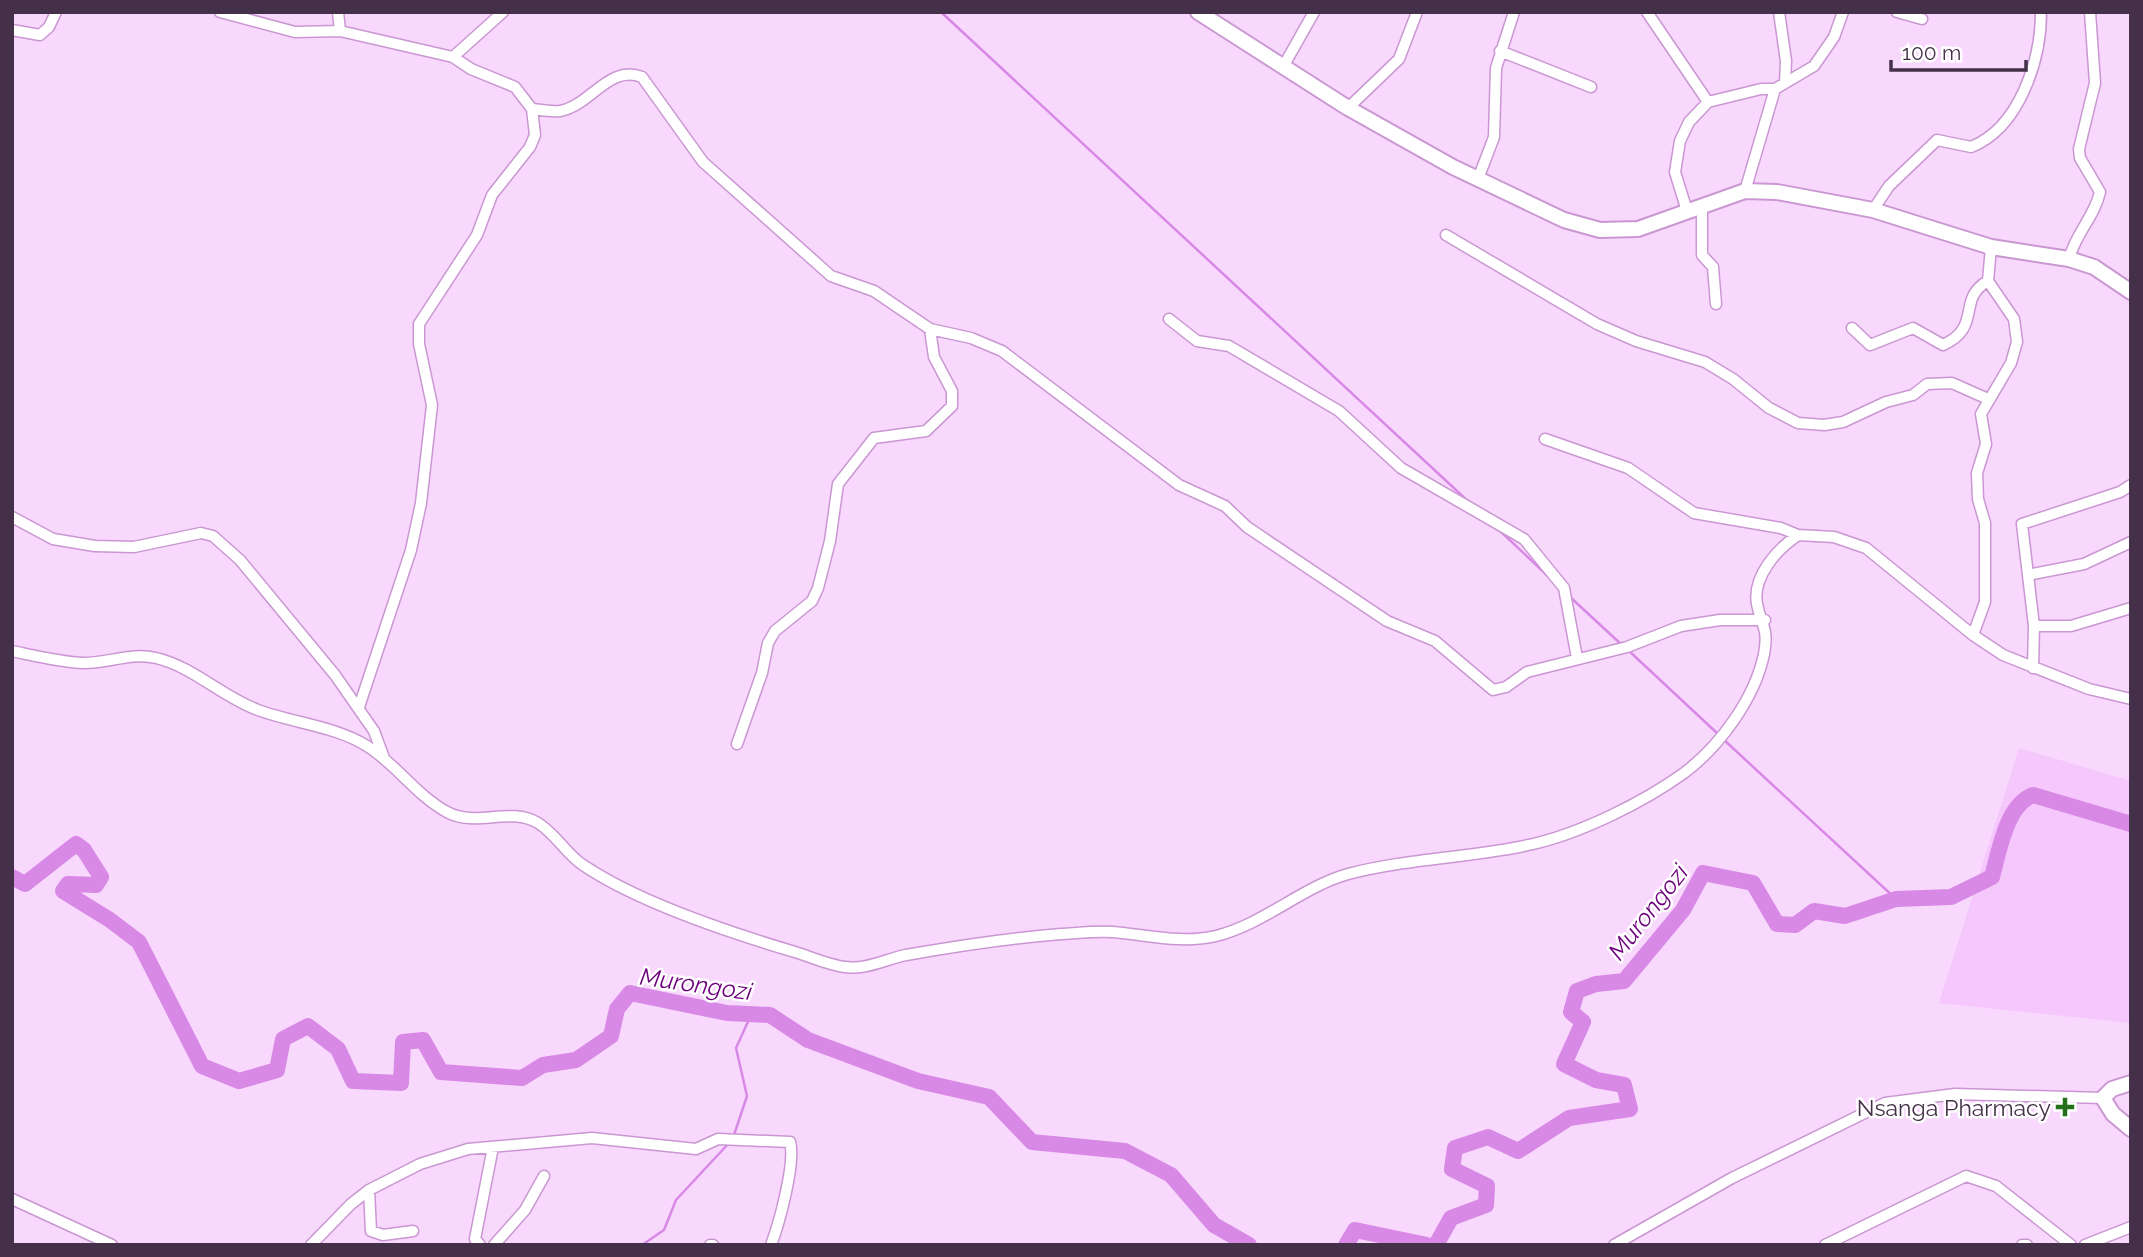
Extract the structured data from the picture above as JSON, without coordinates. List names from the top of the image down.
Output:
{
  "water": ["Murongozi"],
  "places": {
    "health": ["Nsanga Pharmacy"]
  },
  "scale_bar": "100 m"
}
